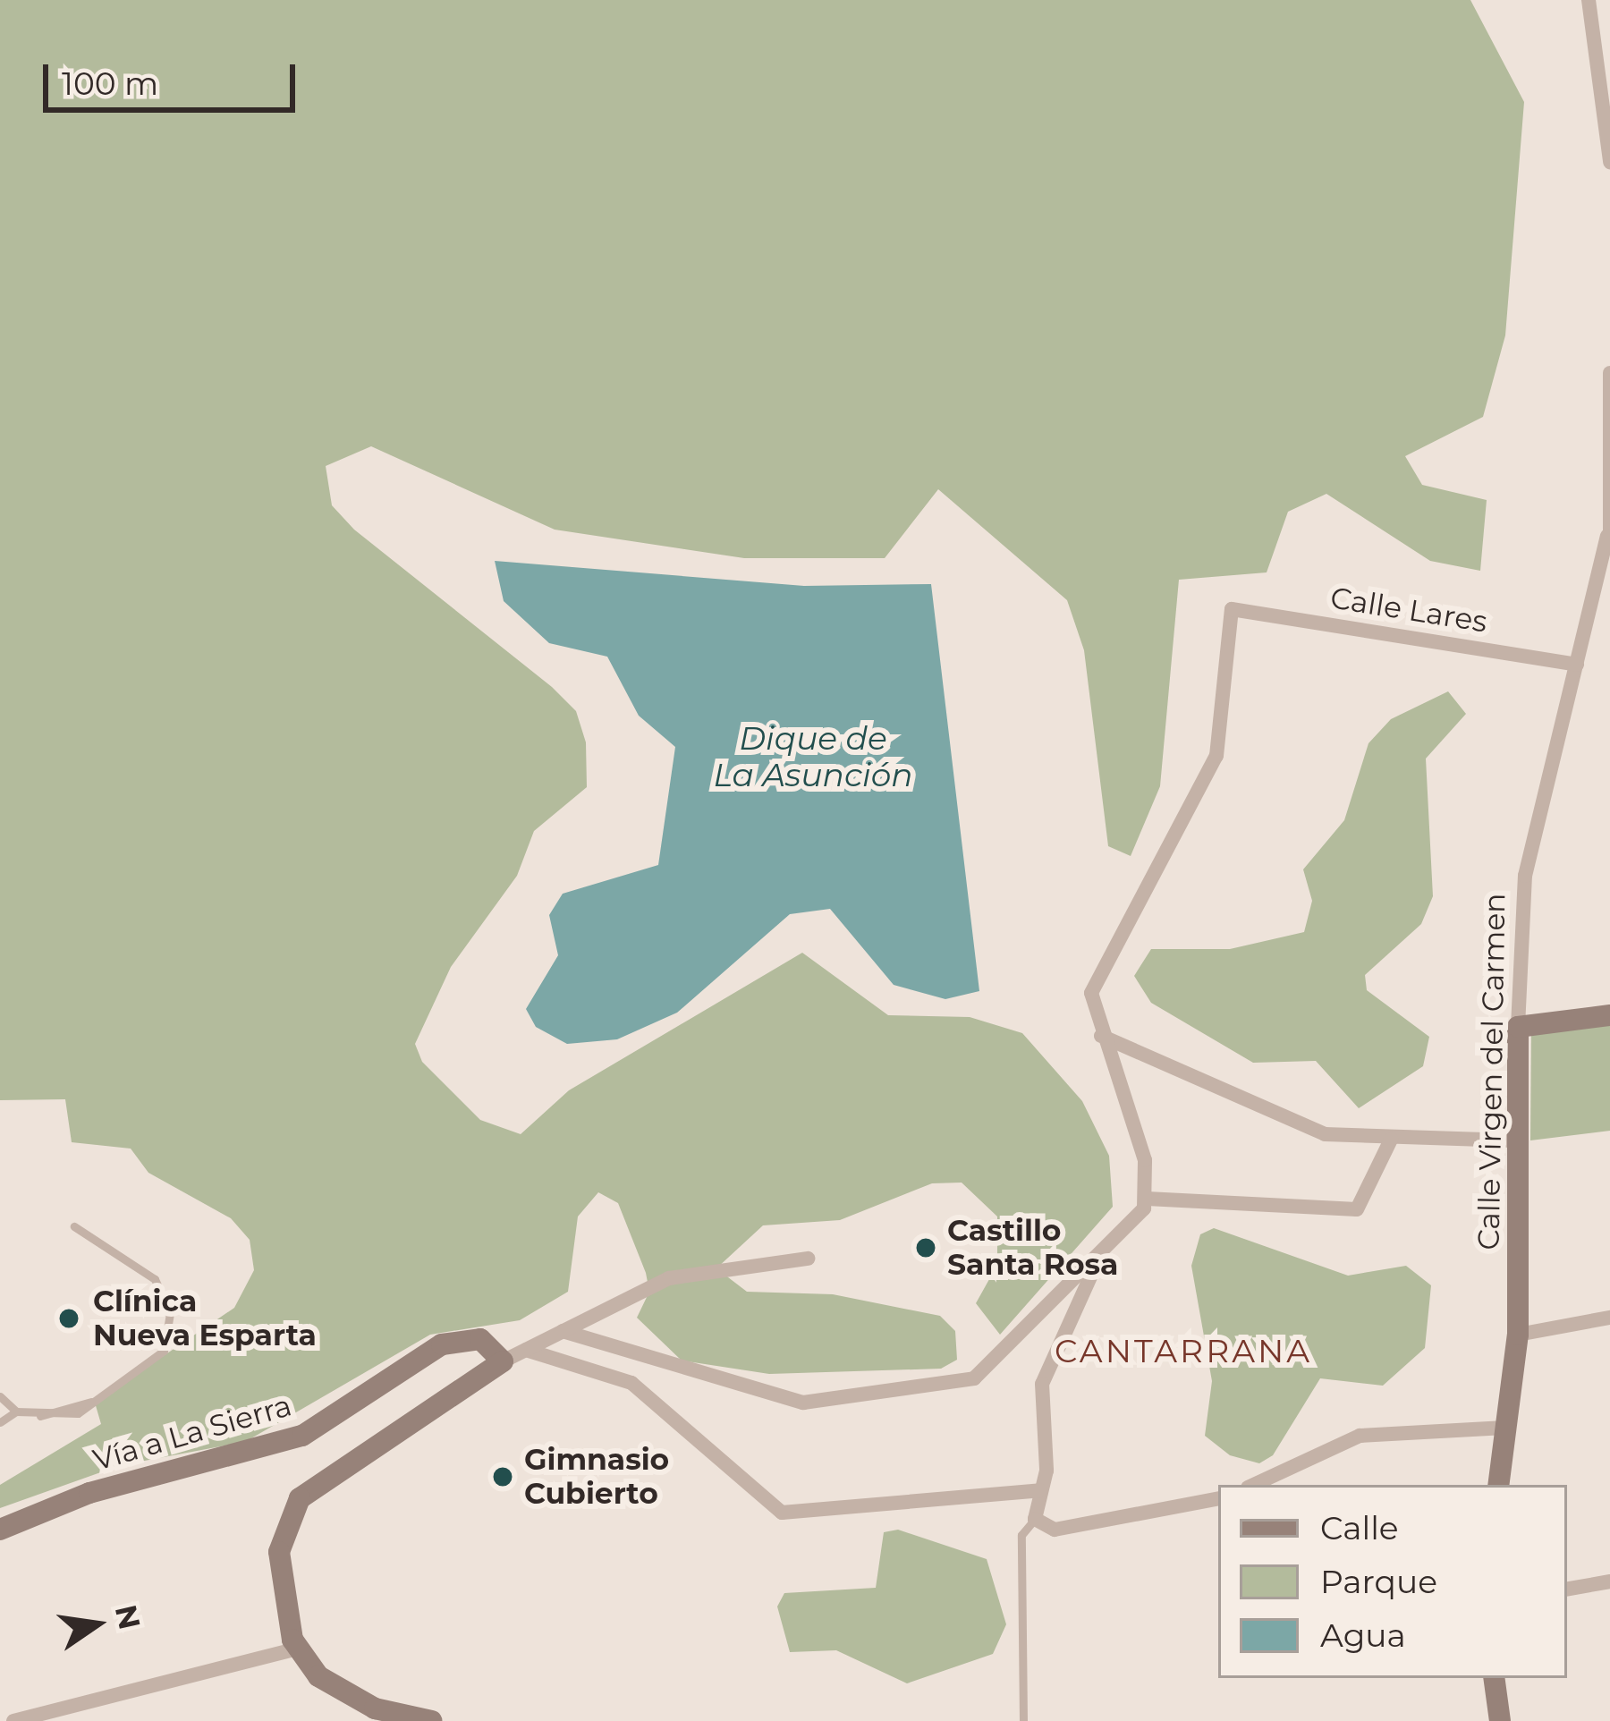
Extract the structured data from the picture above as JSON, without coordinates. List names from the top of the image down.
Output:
{
  "streets": {
    "street": ["Calle Lares", "Calle Virgen del Carmen", "Vía a La Sierra"]
  },
  "crossings": [
    ["Calle Lares", "Calle Virgen del Carmen"]
  ],
  "districts": ["CANTARRANA"],
  "water": ["Dique de La Asunción"],
  "places": ["Castillo Santa Rosa", "Clínica Nueva Esparta", "Gimnasio Cubierto"],
  "legend": ["Calle", "Parque", "Agua"],
  "scale_bar": "100 m",
  "north": "right"
}
